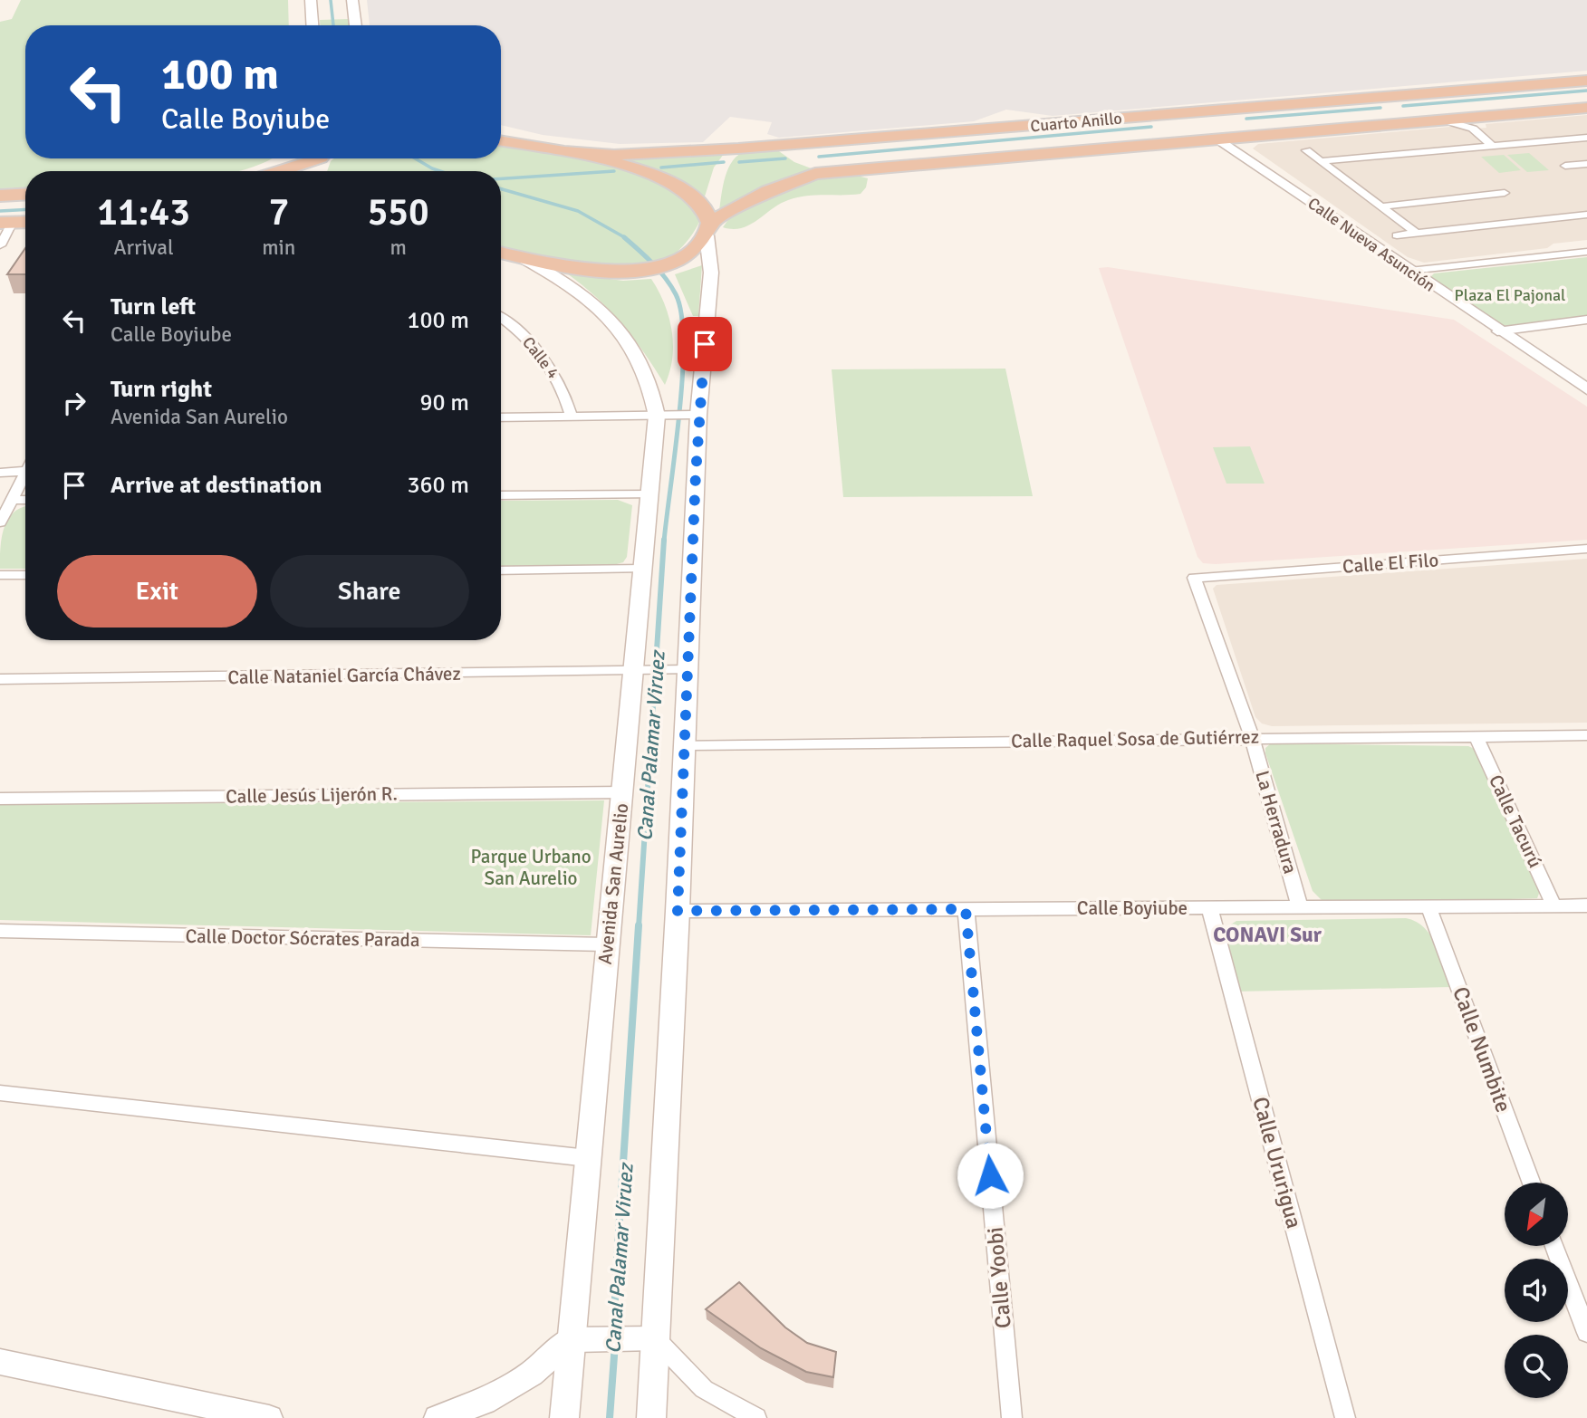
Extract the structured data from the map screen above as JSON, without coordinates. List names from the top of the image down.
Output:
{
  "streets": {
    "highway": ["Cuarto Anillo"],
    "main road": ["Avenida San Aurelio"],
    "street": [
      "Calle Nueva Asunción",
      "Calle 4",
      "Calle El Filo",
      "Calle Nataniel García Chávez",
      "Calle Raquel Sosa de Gutiérrez",
      "Calle Jesús Lijerón R.",
      "Calle Tacurú",
      "La Herradura",
      "Calle Boyiube",
      "Calle Doctor Sócrates Parada",
      "Calle Numbite",
      "Calle Ururigua",
      "Calle Yoobi"
    ]
  },
  "crossings": [
    ["Cuarto Anillo", "Calle Nueva Asunción"],
    ["Cuarto Anillo", "Avenida San Aurelio"],
    ["Calle El Filo", "La Herradura"],
    ["Calle Nataniel García Chávez", "Avenida San Aurelio"],
    ["Calle Raquel Sosa de Gutiérrez", "Calle Tacurú"],
    ["Calle Raquel Sosa de Gutiérrez", "La Herradura"],
    ["Calle Jesús Lijerón R.", "Avenida San Aurelio"],
    ["Calle Tacurú", "Calle Boyiube"],
    ["La Herradura", "Calle Boyiube"],
    ["Avenida San Aurelio", "Calle Doctor Sócrates Parada"],
    ["Calle Boyiube", "Calle Numbite"],
    ["Calle Boyiube", "Calle Ururigua"],
    ["Calle Boyiube", "Calle Yoobi"]
  ],
  "districts": ["CONAVI Sur"],
  "water": ["Canal Palamar Viruez"],
  "parks": ["Plaza El Pajonal", "Parque Urbano San Aurelio"],
  "north": "bottom left",
  "page": {
    "turn": ["100 m", "Calle Boyiube"],
    "eta": [
      "11:43",
      "Arrival",
      "7",
      "min",
      "550",
      "m"
    ],
    "list": [
      {
        "name": "Turn left",
        "note": "Calle Boyiube",
        "value": "100 m"
      },
      {
        "name": "Turn right",
        "note": "Avenida San Aurelio",
        "value": "90 m"
      },
      {
        "name": "Arrive at destination",
        "value": "360 m"
      }
    ],
    "buttons": ["Exit", "Share"]
  }
}
